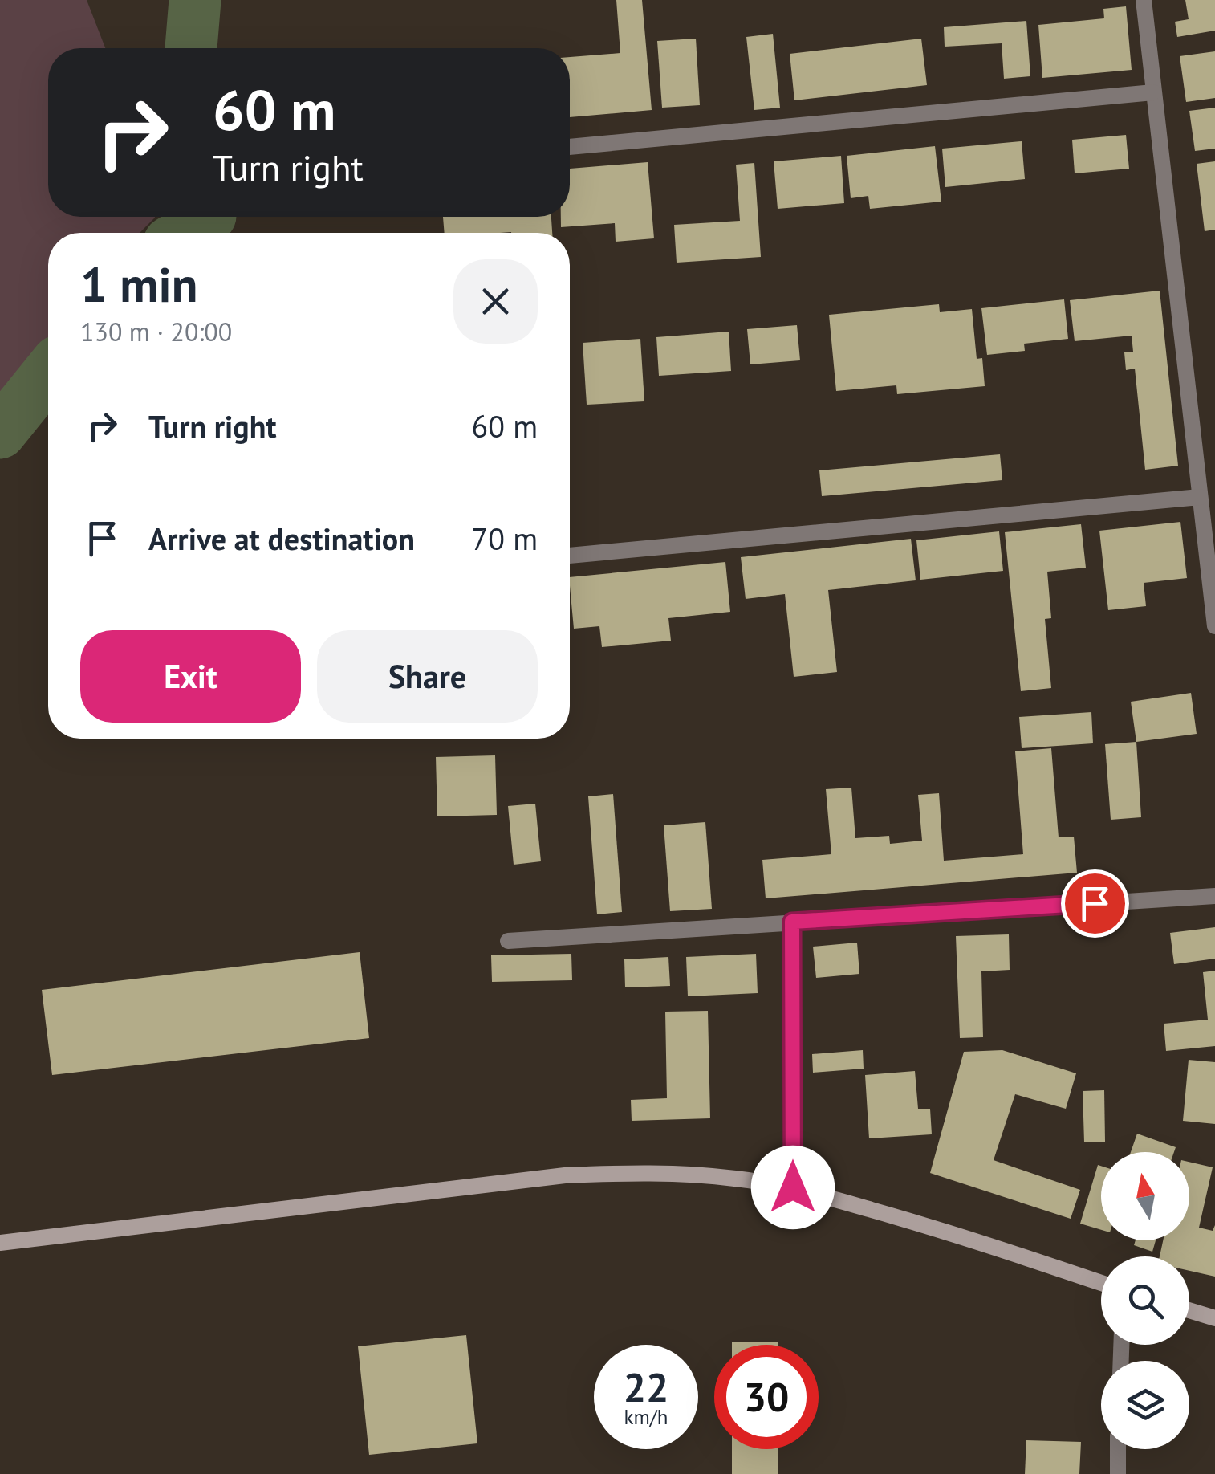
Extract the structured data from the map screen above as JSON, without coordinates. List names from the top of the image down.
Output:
{
  "north": "top",
  "page": {
    "turn": ["60 m", "Turn right"],
    "heading": ["1 min", "130 m · 20:00"],
    "list": [
      {
        "name": "Turn right",
        "value": "60 m"
      },
      {
        "name": "Arrive at destination",
        "value": "70 m"
      }
    ],
    "buttons": ["Exit", "Share"],
    "speed": "22 km/h",
    "limit": "30"
  }
}
